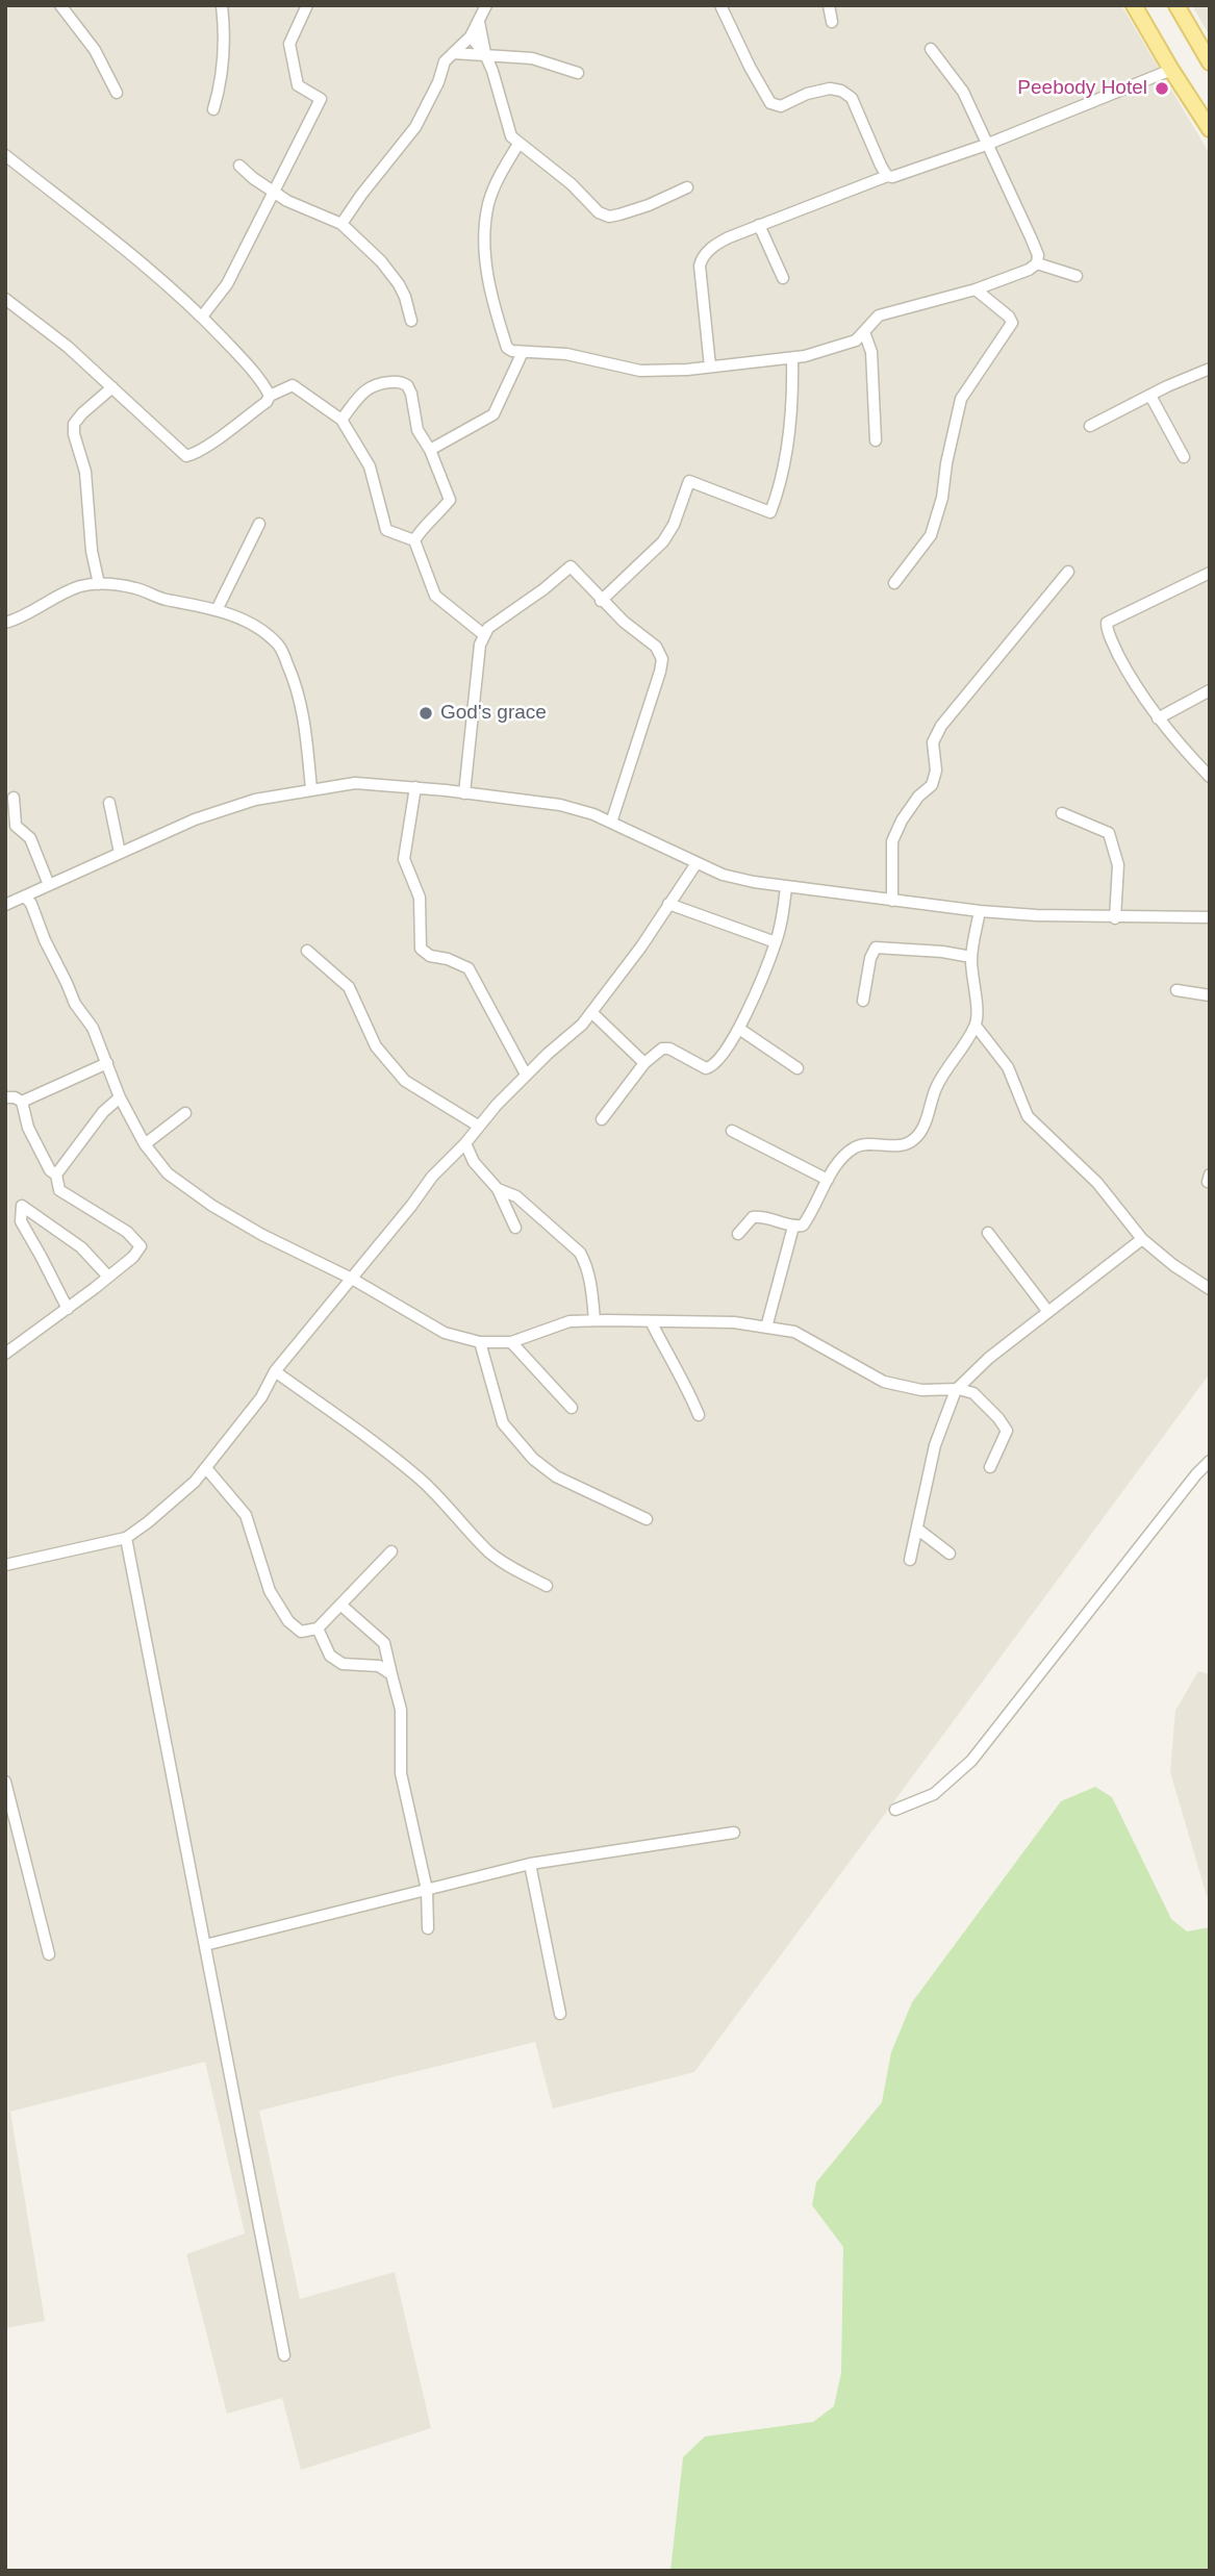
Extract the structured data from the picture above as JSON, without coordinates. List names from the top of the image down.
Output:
{
  "places": ["Peebody Hotel", "God's grace"]
}
